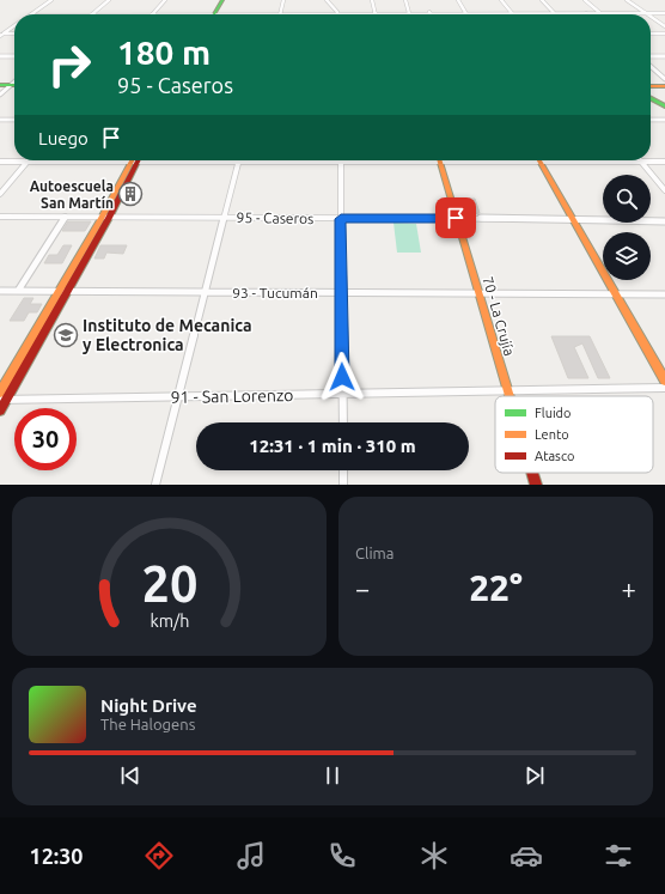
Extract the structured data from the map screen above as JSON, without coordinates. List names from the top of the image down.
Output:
{
  "streets": {
    "main road": ["70 - La Crujía"],
    "street": ["95 - Caseros", "93 - Tucumán", "91 - San Lorenzo"]
  },
  "crossings": [
    ["95 - Caseros", "70 - La Crujía"],
    ["93 - Tucumán", "70 - La Crujía"],
    ["70 - La Crujía", "91 - San Lorenzo"]
  ],
  "places": {
    "building": ["Autoescuela San Martín"],
    "school or university": ["Instituto de Mecanica y Electronica"]
  },
  "legend": ["Fluido", "Lento", "Atasco"],
  "page": {
    "turn": ["180 m", "95 - Caseros"],
    "then": "Luego",
    "limit": "30",
    "trip": "12:31 · 1 min · 310 m",
    "tile": "Clima",
    "heat": ["−", "22°", "+"],
    "song": ["Night Drive", "The Halogens"],
    "tabs": "12:30",
    "gauge": ["20", "km/h"]
  }
}
